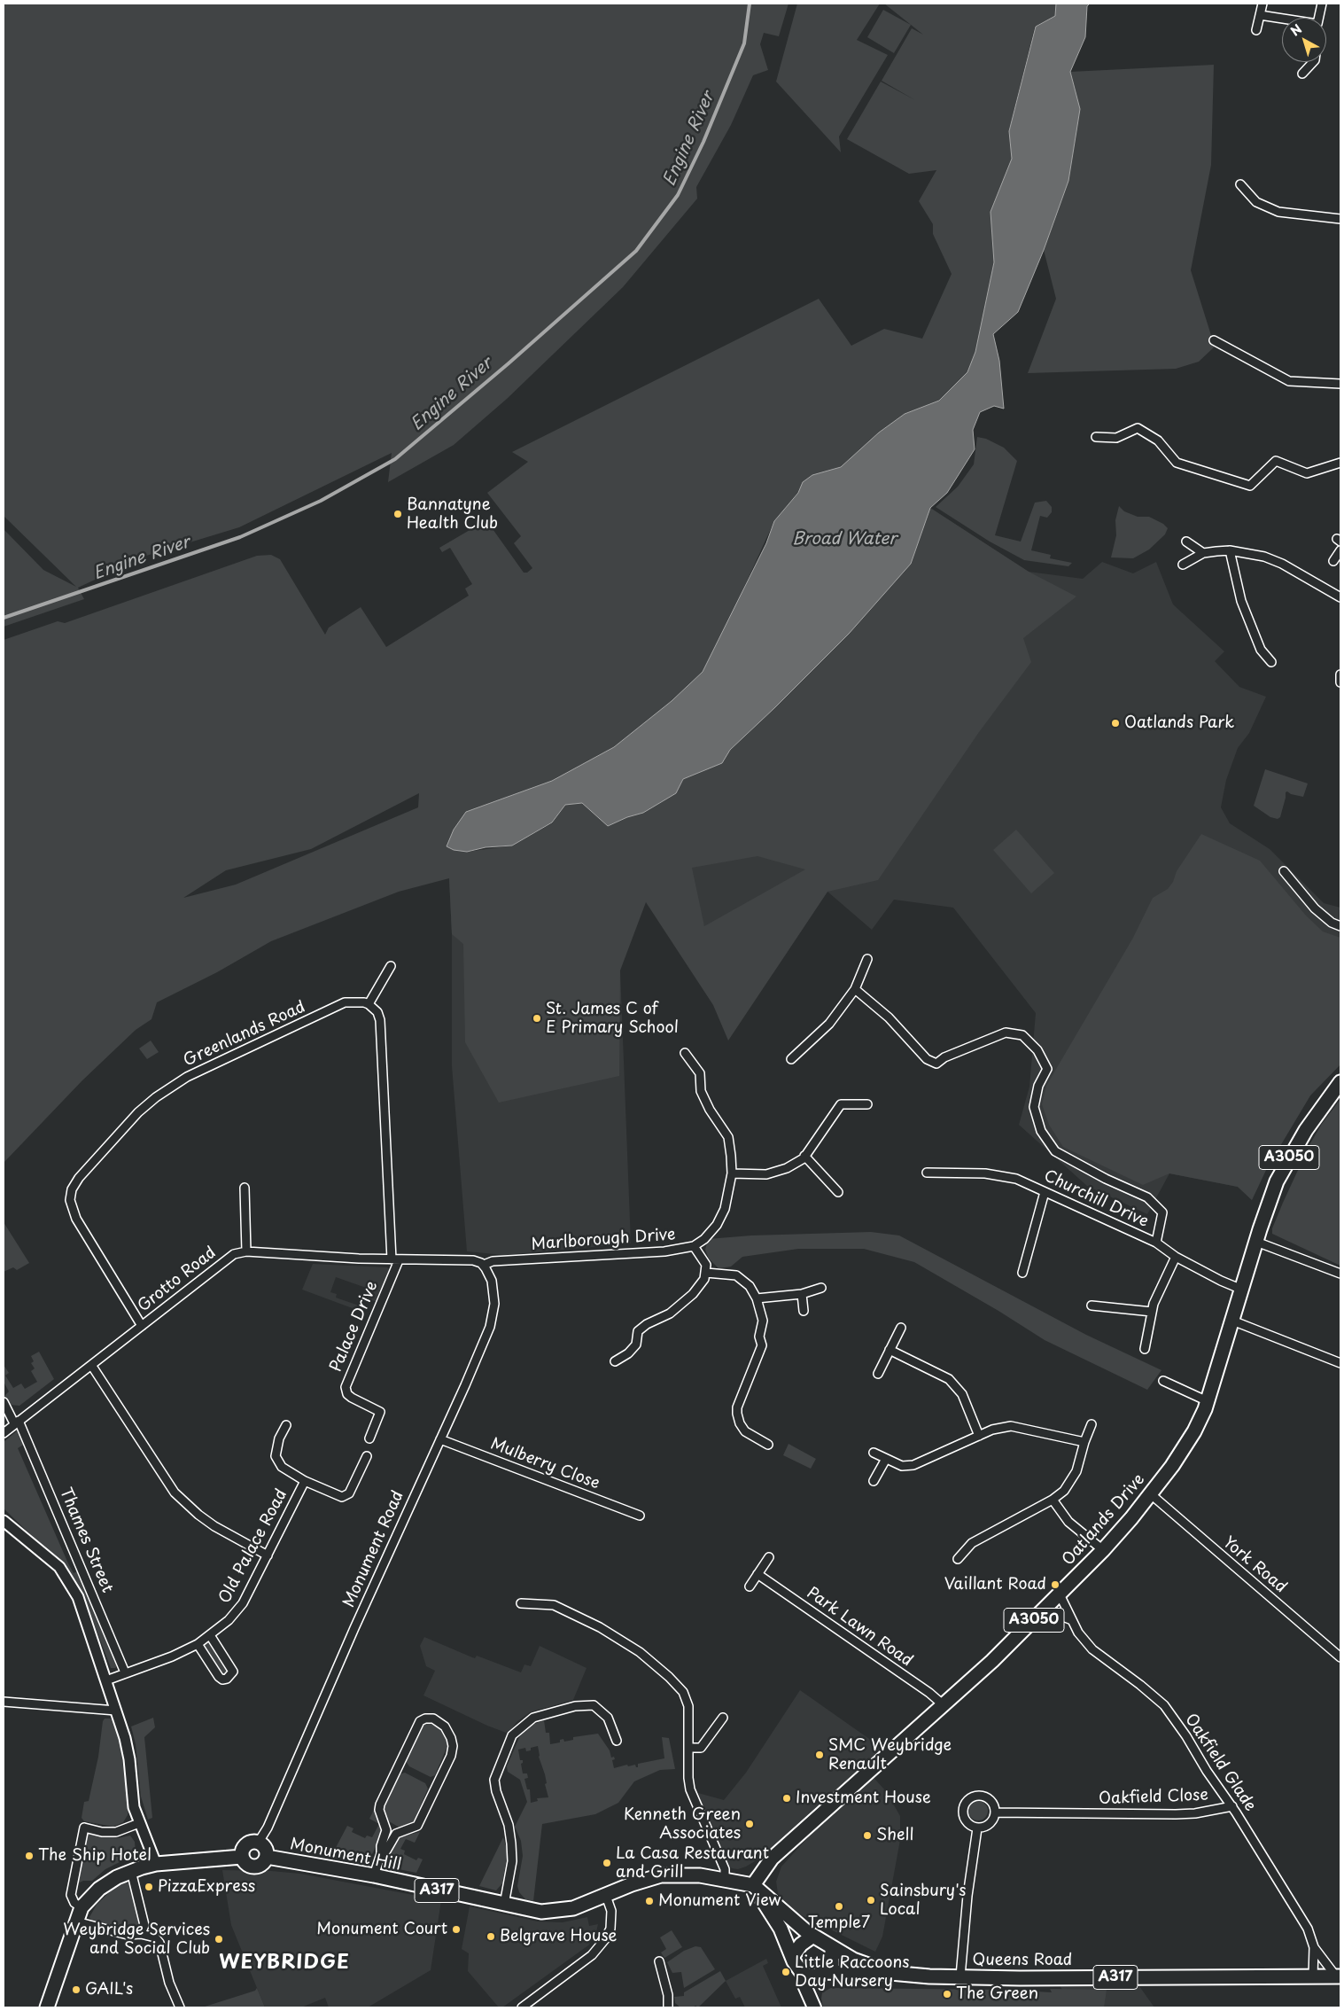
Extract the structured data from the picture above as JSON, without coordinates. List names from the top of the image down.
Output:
{
  "streets": {
    "main road": [
      "A3050",
      "Oatlands Drive",
      "Monument Hill",
      "A317",
      "Queens Road"
    ],
    "street": [
      "Greenlands Road",
      "Churchill Drive",
      "Marlborough Drive",
      "Grotto Road",
      "Palace Drive",
      "Mulberry Close",
      "Thames Street",
      "Old Palace Road",
      "Monument Road",
      "York Road",
      "Park Lawn Road",
      "Oakfield Glade",
      "Oakfield Close"
    ]
  },
  "crossings": [
    ["Greenlands Road", "Grotto Road"],
    ["Churchill Drive", "Oatlands Drive"],
    ["Marlborough Drive", "Grotto Road"],
    ["Marlborough Drive", "Monument Road"],
    ["Grotto Road", "Palace Drive"],
    ["Grotto Road", "Thames Street"],
    ["Grotto Road", "Monument Road"],
    ["Mulberry Close", "Monument Road"],
    ["Oatlands Drive", "York Road"],
    ["Oatlands Drive", "Park Lawn Road"],
    ["Oatlands Drive", "Oakfield Glade"],
    ["Oatlands Drive", "Monument Hill"],
    ["Oatlands Drive", "Queens Road"],
    ["Thames Street", "Old Palace Road"],
    ["Thames Street", "Monument Hill"],
    ["Monument Road", "Monument Hill"],
    ["Oakfield Glade", "Oakfield Close"],
    ["Oakfield Glade", "Queens Road"],
    ["Monument Hill", "Queens Road"]
  ],
  "districts": ["WEYBRIDGE"],
  "water": ["Engine River", "Broad Water"],
  "places": [
    "Bannatyne Health Club",
    "Oatlands Park",
    "St. James C of E Primary School",
    "Vaillant Road",
    "SMC Weybridge Renault",
    "Investment House",
    "Kenneth Green Associates",
    "Shell",
    "The Ship Hotel",
    "La Casa Restaurant and Grill",
    "PizzaExpress",
    "Sainsbury's Local",
    "Monument View",
    "Temple7",
    "Monument Court",
    "Belgrave House",
    "Weybridge Services and Social Club",
    "Little Raccoons Day Nursery",
    "GAIL's",
    "The Green"
  ],
  "north": "top left"
}
